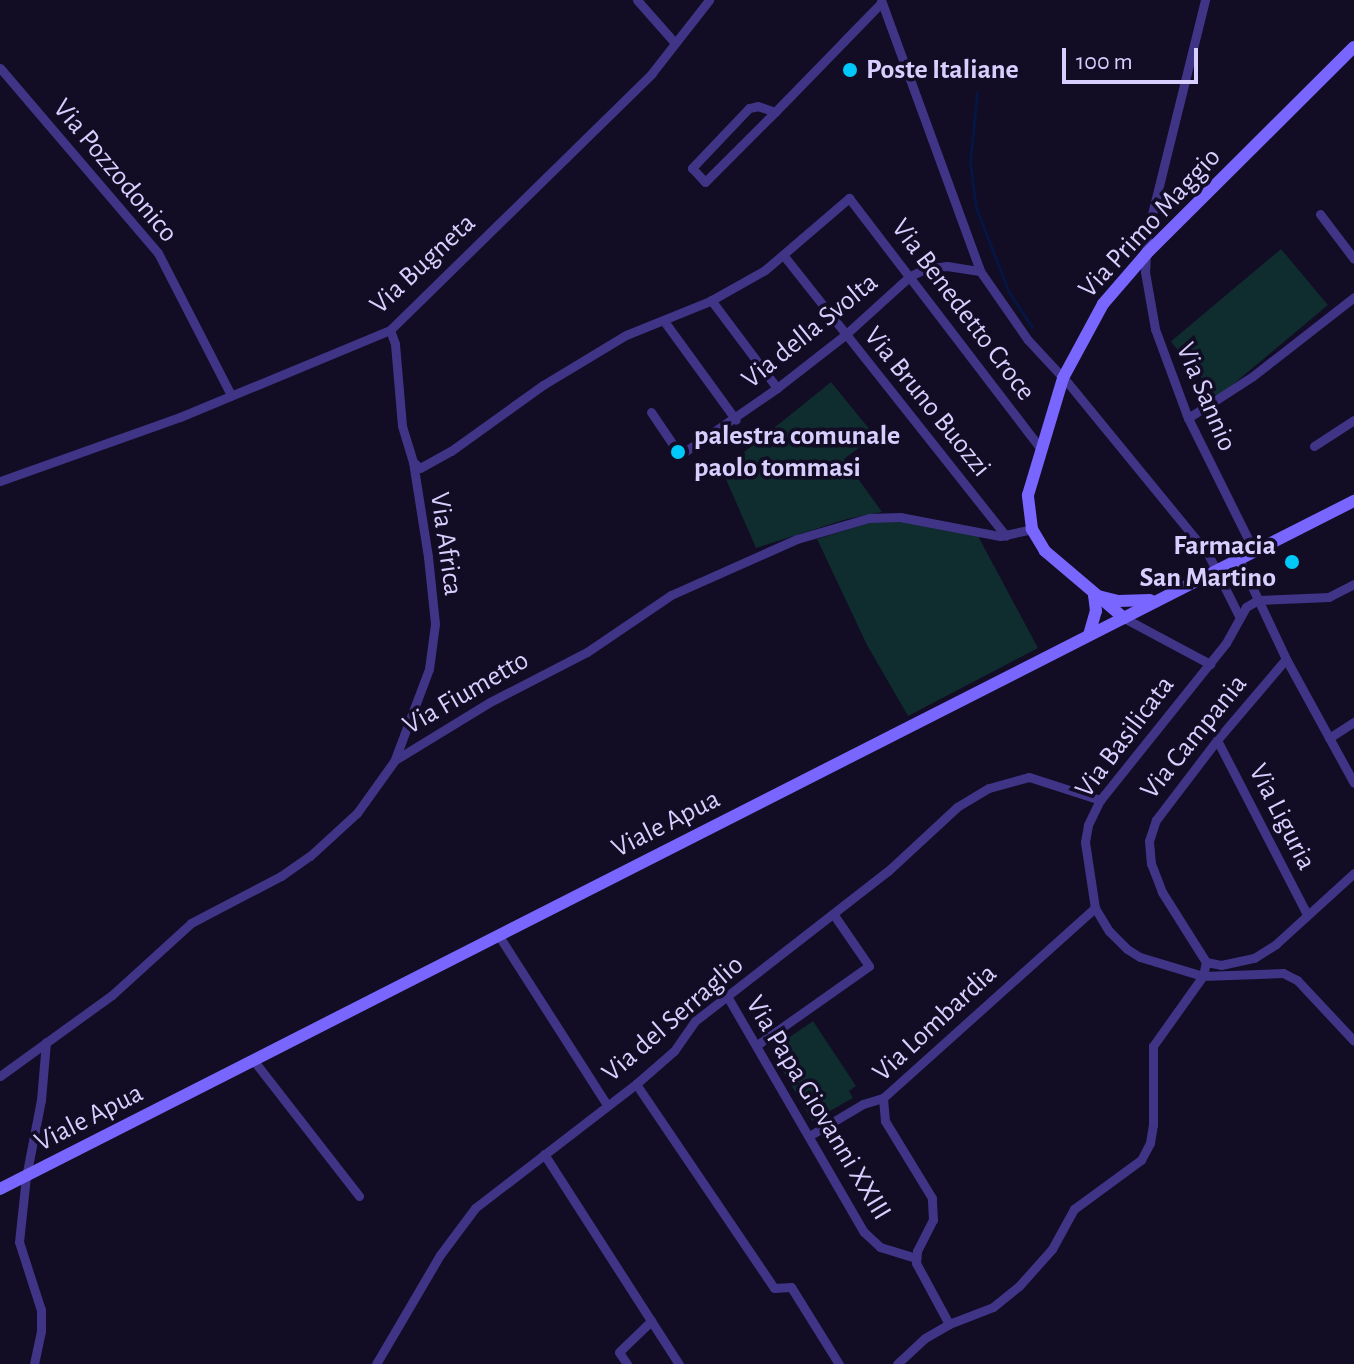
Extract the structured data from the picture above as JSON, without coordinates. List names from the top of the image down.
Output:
{
  "streets": {
    "street": [
      "Via Pozzodonico",
      "Via Primo Maggio",
      "Via Bugneta",
      "Via Benedetto Croce",
      "Via della Svolta",
      "Via Sannio",
      "Via Bruno Buozzi",
      "Via Africa",
      "Via Fiumetto",
      "Via Basilicata",
      "Via Campania",
      "Via Liguria",
      "Viale Apua",
      "Via del Serraglio",
      "Via Lombardia",
      "Via Papa Giovanni XXIII"
    ]
  },
  "crossings": [
    ["Via Pozzodonico", "Via Bugneta"],
    ["Via Primo Maggio", "Via Benedetto Croce"],
    ["Via Primo Maggio", "Via Sannio"],
    ["Via Primo Maggio", "Via Fiumetto"],
    ["Via Bugneta", "Via Africa"],
    ["Via Benedetto Croce", "Via della Svolta"],
    ["Via Benedetto Croce", "Via Bruno Buozzi"],
    ["Via della Svolta", "Via Bruno Buozzi"],
    ["Via Sannio", "Viale Apua"],
    ["Via Bruno Buozzi", "Via Fiumetto"],
    ["Via Africa", "Via Fiumetto"],
    ["Via Basilicata", "Via del Serraglio"],
    ["Via Basilicata", "Via Lombardia"],
    ["Via Campania", "Via Liguria"],
    ["Via del Serraglio", "Via Papa Giovanni XXIII"],
    ["Via Lombardia", "Via Papa Giovanni XXIII"]
  ],
  "places": ["Poste Italiane", "palestra comunale paolo tommasi", "Farmacia San Martino"],
  "scale_bar": "100 m"
}
